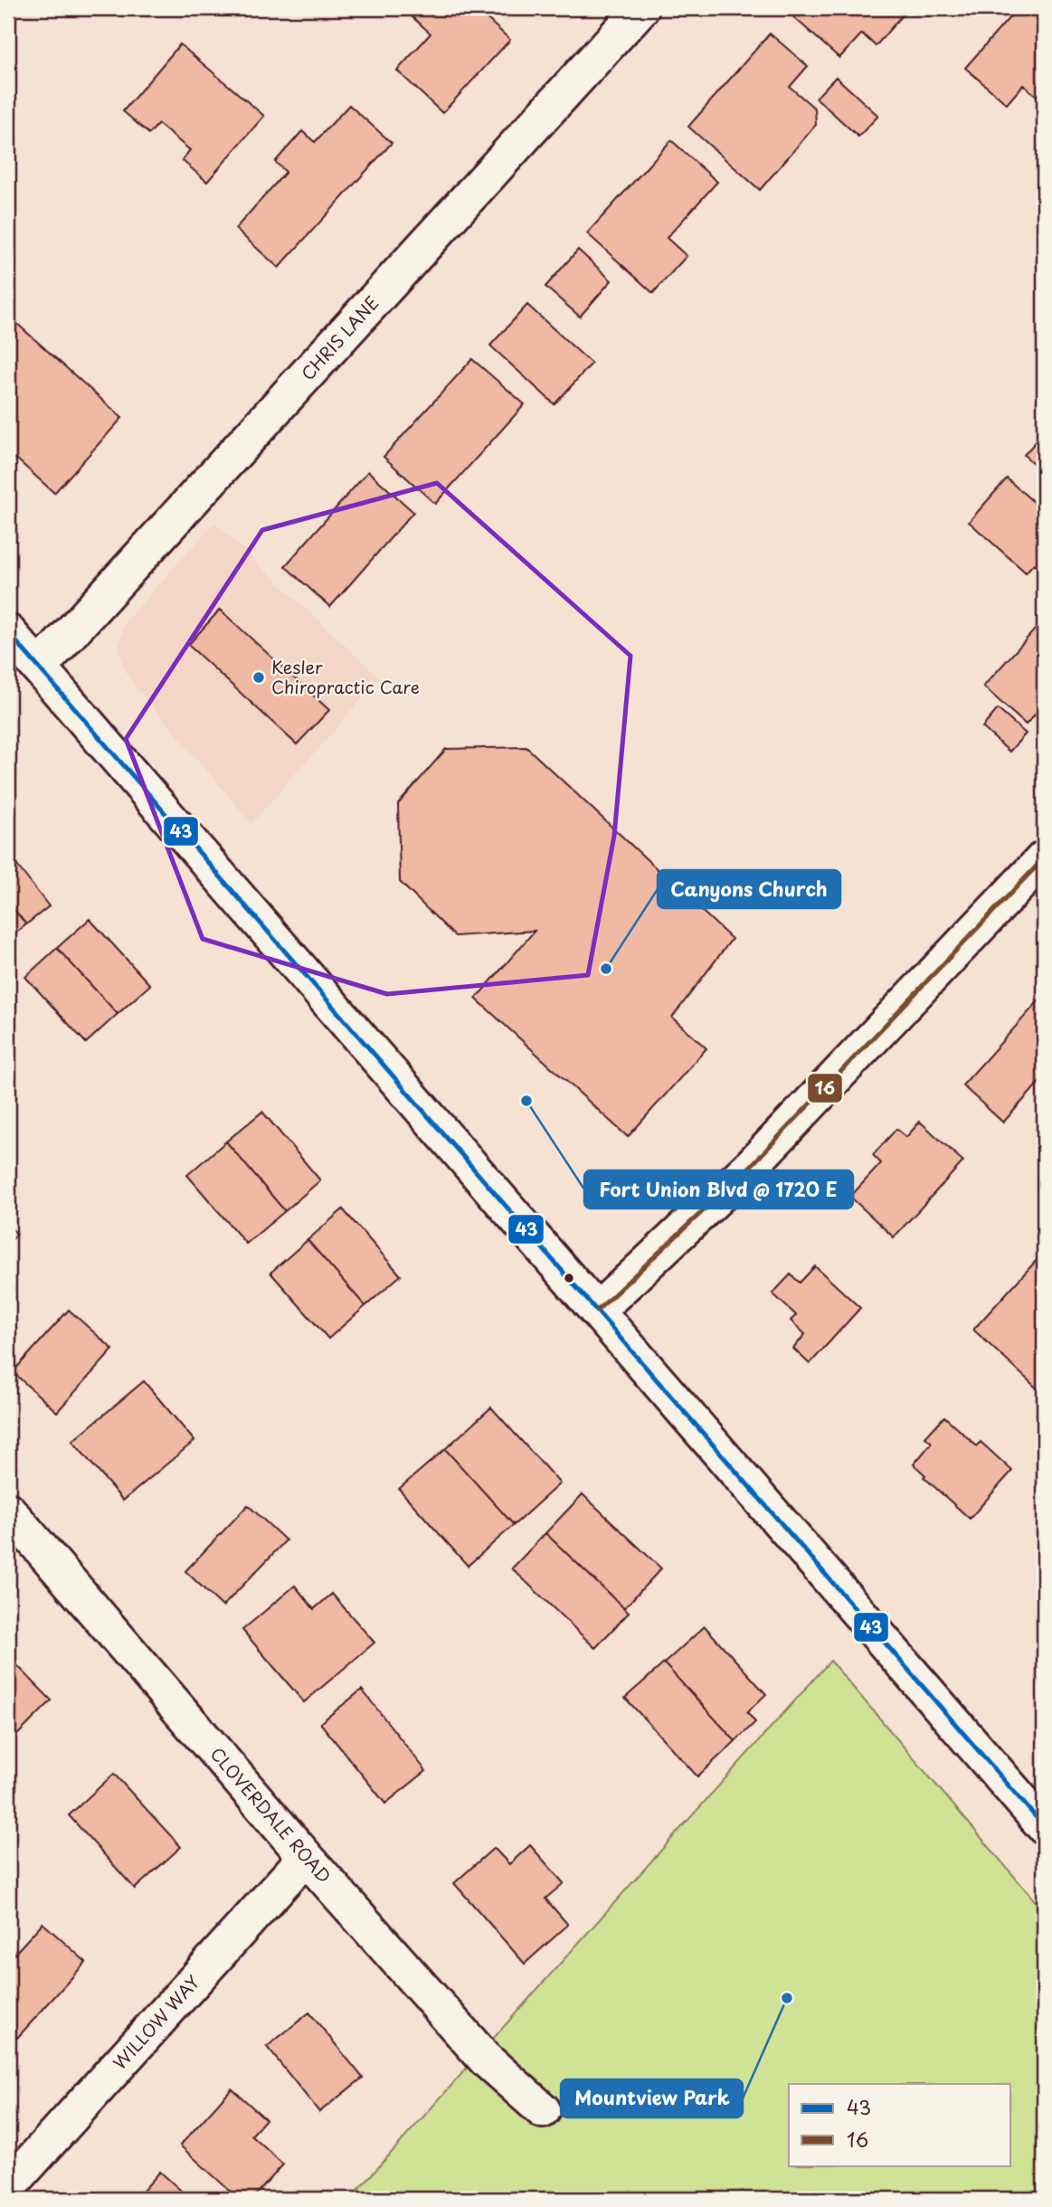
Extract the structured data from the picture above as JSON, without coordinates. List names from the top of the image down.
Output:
{
  "streets": {
    "street": ["CHRIS LANE", "CLOVERDALE ROAD", "WILLOW WAY"]
  },
  "crossings": [
    ["CLOVERDALE ROAD", "WILLOW WAY"]
  ],
  "places": [
    "Kesler Chiropractic Care",
    "Canyons Church",
    "Fort Union Blvd @ 1720 E",
    "Mountview Park"
  ],
  "lines": ["transit line 43", "transit line 16"],
  "legend": ["43", "16"]
}
